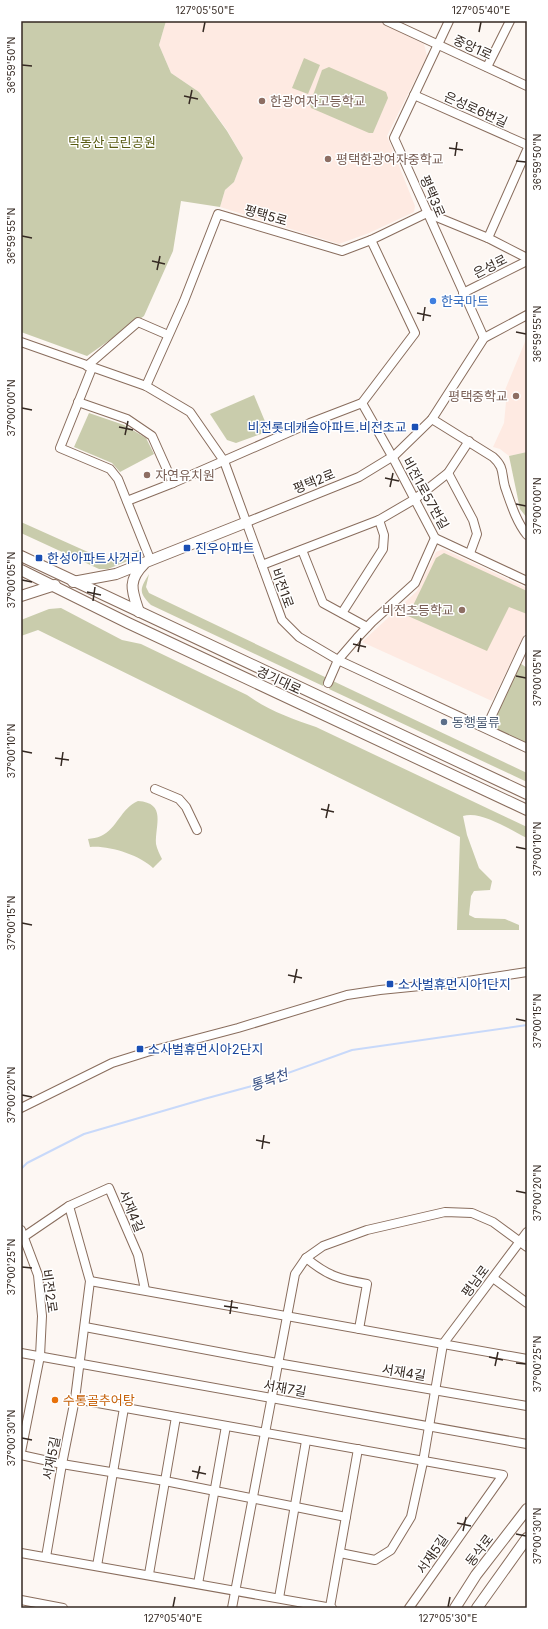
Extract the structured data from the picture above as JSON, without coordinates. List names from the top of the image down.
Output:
{
  "streets": {
    "main road": ["평택2로", "경기대로", "동삭로"],
    "street": [
      "중앙1로",
      "은성로6번길",
      "평택3로",
      "평택5로",
      "은성로",
      "비전1로57번길",
      "비전1로",
      "서재4길",
      "평남로",
      "비전2로",
      "서재7길",
      "서재5길"
    ]
  },
  "crossings": [
    ["중앙1로", "평택3로"],
    ["은성로6번길", "평택3로"],
    ["평택3로", "평택5로"],
    ["평택3로", "은성로"],
    ["평택3로", "평택2로"],
    ["평택2로", "비전1로57번길"],
    ["평택2로", "비전1로"],
    ["평택2로", "경기대로"],
    ["서재4길", "서재5길"],
    ["비전2로", "서재7길"],
    ["서재7길", "서재5길"]
  ],
  "water": ["통복천"],
  "parks": ["덕동산 근린공원"],
  "places": {
    "other": [
      "한광여자고등학교",
      "평택한광여자중학교",
      "한국마트",
      "평택중학교",
      "자연유치원",
      "비전초등학교",
      "동행물류",
      "수통골추어탕"
    ],
    "transit": [
      "비전롯데캐슬아파트.비전초교",
      "진우아파트",
      "한성아파트사거리",
      "소사벌휴먼시아1단지",
      "소사벌휴먼시아2단지"
    ]
  },
  "coordinates": [
    "127°05'50\"E",
    "127°05'40\"E",
    "36°59'50\"N",
    "36°59'55\"N",
    "37°00'00\"N",
    "37°00'05\"N",
    "37°00'10\"N",
    "37°00'15\"N",
    "37°00'20\"N",
    "37°00'25\"N",
    "37°00'30\"N",
    "127°05'30\"E"
  ]
}
